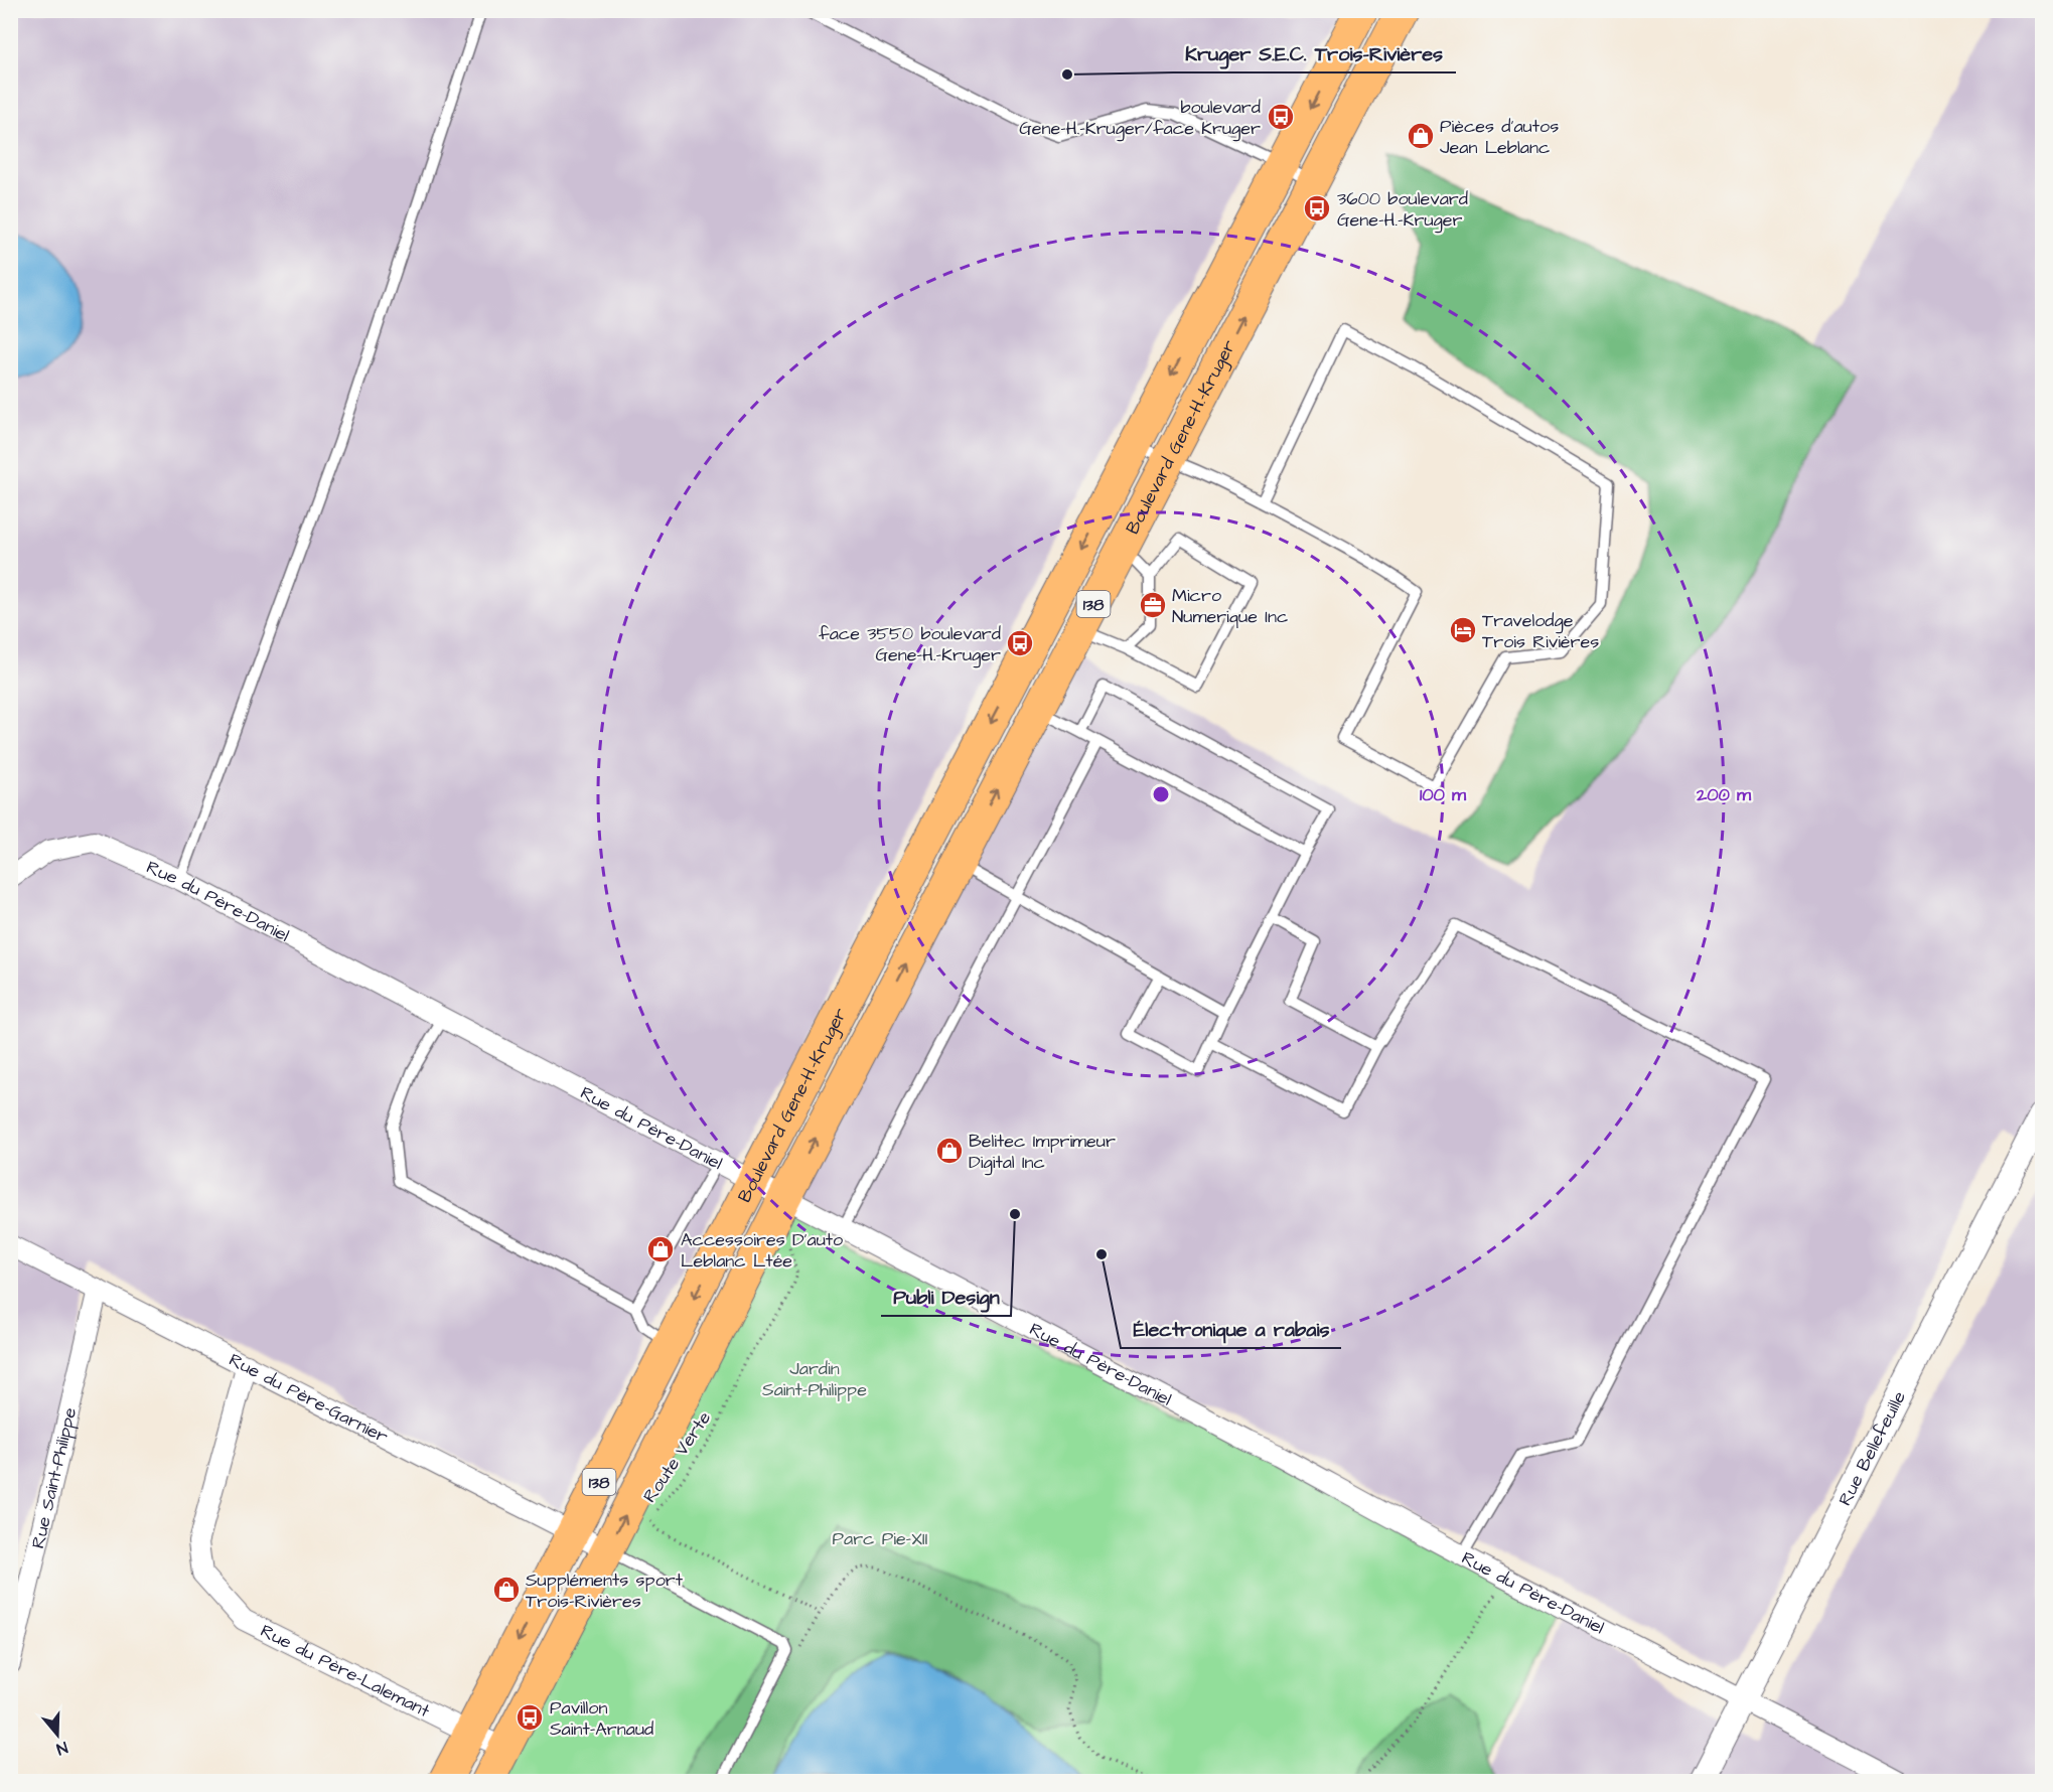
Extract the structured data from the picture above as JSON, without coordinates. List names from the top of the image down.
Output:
{
  "streets": {
    "main road": ["Boulevard Gene-H.-Kruger", "138"],
    "street": [
      "Rue du Père-Daniel",
      "Rue du Père-Garnier",
      "Rue Bellefeuille",
      "Rue Saint-Philippe",
      "Rue du Père-Lalemant"
    ],
    "path": ["Route Verte"]
  },
  "crossings": [
    ["Boulevard Gene-H.-Kruger", "Rue du Père-Daniel"],
    ["Boulevard Gene-H.-Kruger", "Rue du Père-Garnier"],
    ["Boulevard Gene-H.-Kruger", "Rue du Père-Lalemant"],
    ["Rue du Père-Daniel", "Rue Bellefeuille"],
    ["Rue du Père-Garnier", "Rue Saint-Philippe"],
    ["Rue du Père-Garnier", "Rue du Père-Lalemant"]
  ],
  "parks": ["Jardin Saint-Philippe", "Parc Pie-XII"],
  "places": {
    "other": ["Kruger S.E.C. Trois-Rivières", "Publi Design", "Électronique a rabais"],
    "bus stop": [
      "boulevard Gene-H.-Kruger/face Kruger",
      "3600 boulevard Gene-H.-Kruger",
      "face 3550 boulevard Gene-H.-Kruger",
      "Pavillon Saint-Arnaud"
    ],
    "shop": [
      "Pièces d'autos Jean Leblanc",
      "Belitec Imprimeur Digital Inc",
      "Accessoires D'auto Leblanc Ltée",
      "Suppléments sport Trois-Rivières"
    ],
    "office": ["Micro Numerique Inc"],
    "hotel": ["Travelodge Trois Rivières"]
  },
  "north": "bottom",
  "rings": ["100 m", "200 m"]
}
